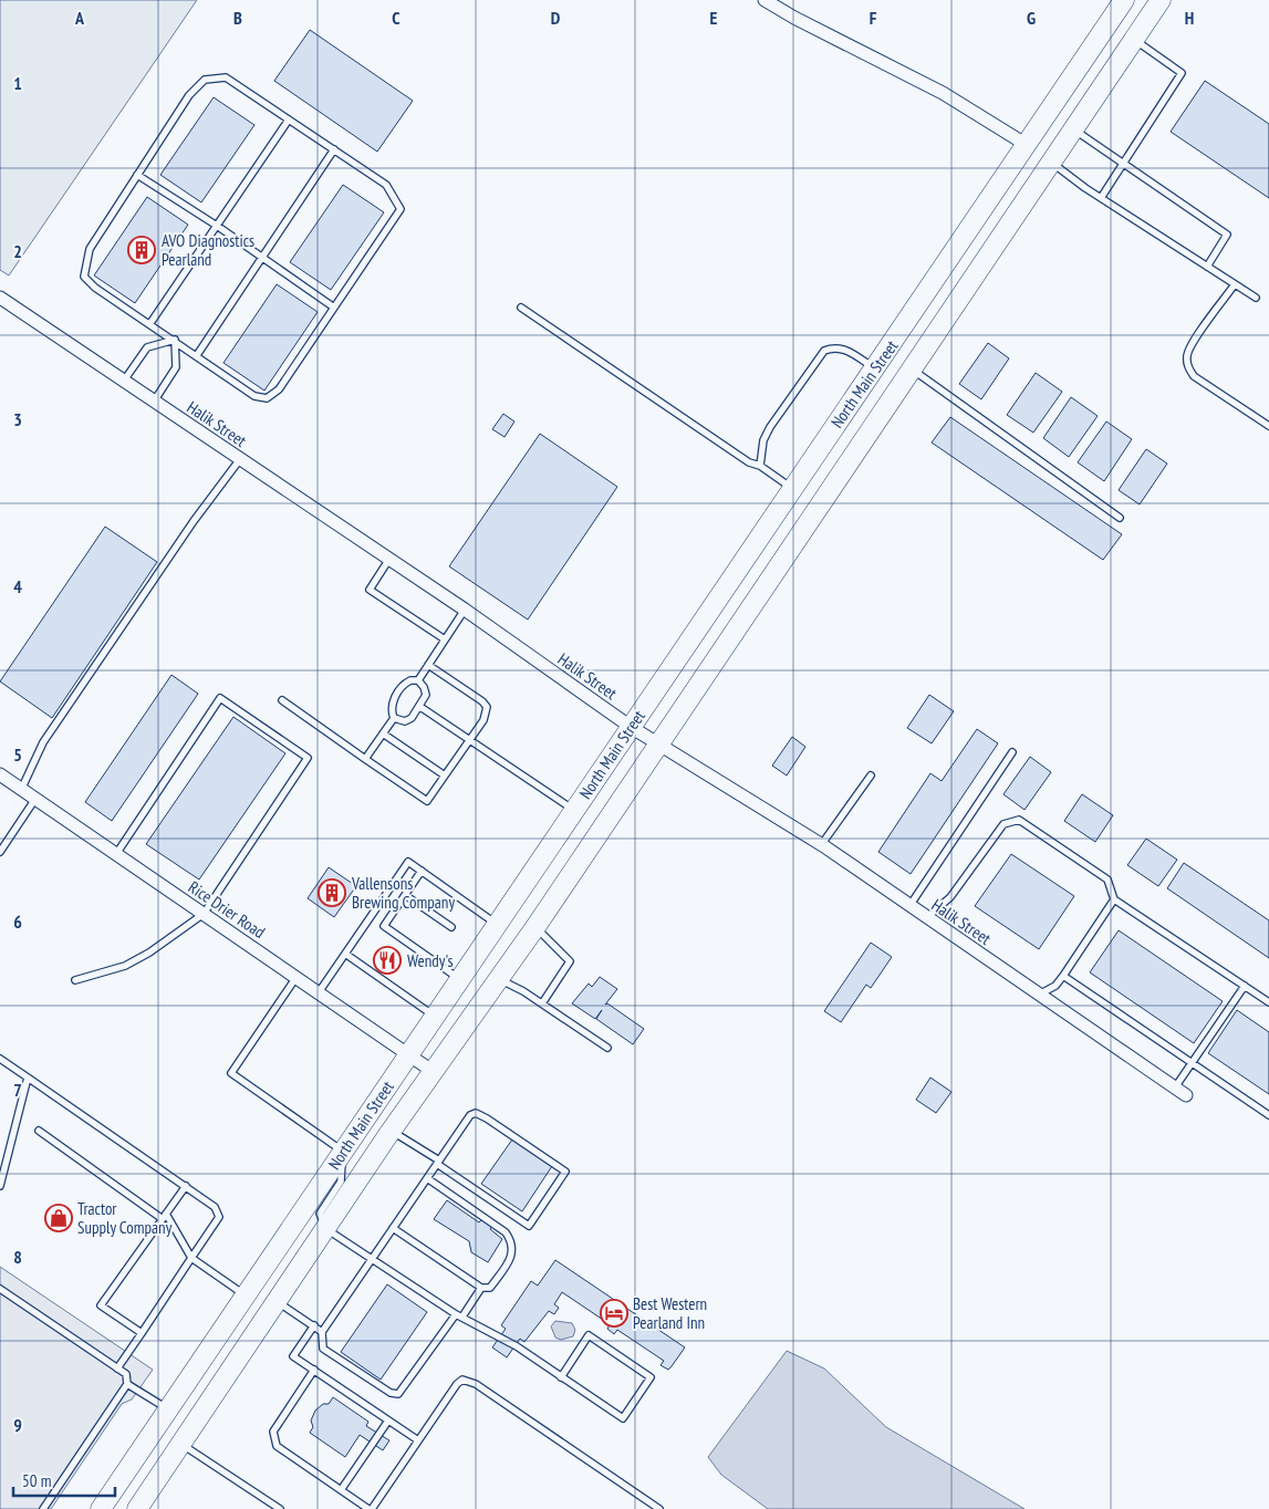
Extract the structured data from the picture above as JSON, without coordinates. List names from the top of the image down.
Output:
{
  "streets": {
    "main road": ["North Main Street"],
    "street": ["Halik Street", "Rice Drier Road"]
  },
  "crossings": [
    ["North Main Street", "Halik Street"],
    ["North Main Street", "Rice Drier Road"]
  ],
  "places": {
    "building": ["AVO Diagnostics Pearland", "Vallensons Brewing Company"],
    "restaurant": ["Wendy's"],
    "shop": ["Tractor Supply Company"],
    "hotel": ["Best Western Pearland Inn"]
  },
  "scale_bar": "50 m",
  "grid": {
    "columns": [
      "A",
      "B",
      "C",
      "D",
      "E",
      "F",
      "G",
      "H"
    ],
    "rows": [
      "1",
      "2",
      "3",
      "4",
      "5",
      "6",
      "7",
      "8",
      "9"
    ]
  }
}
